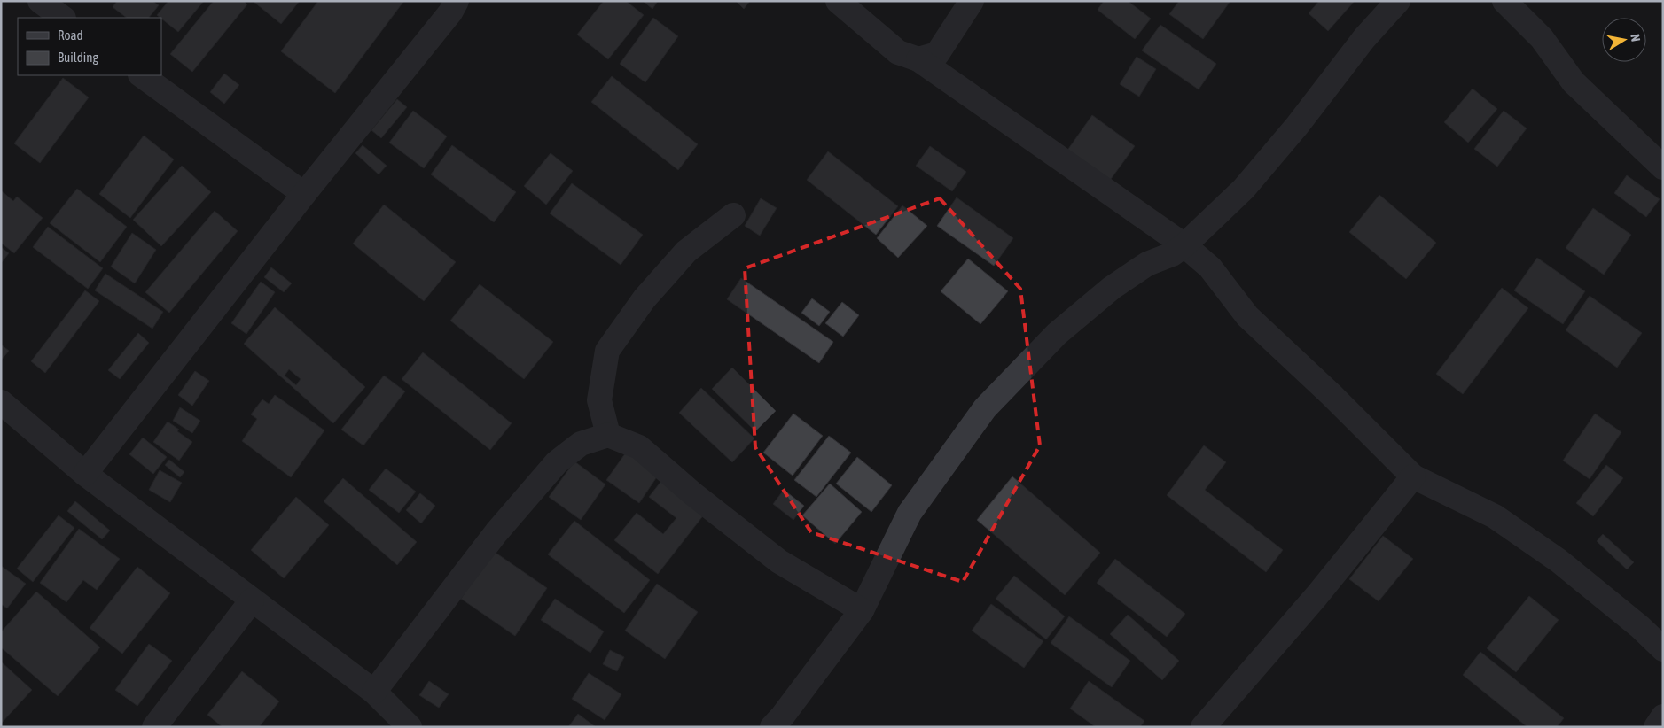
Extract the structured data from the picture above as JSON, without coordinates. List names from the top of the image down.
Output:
{
  "legend": ["Road", "Building"],
  "north": "right"
}
